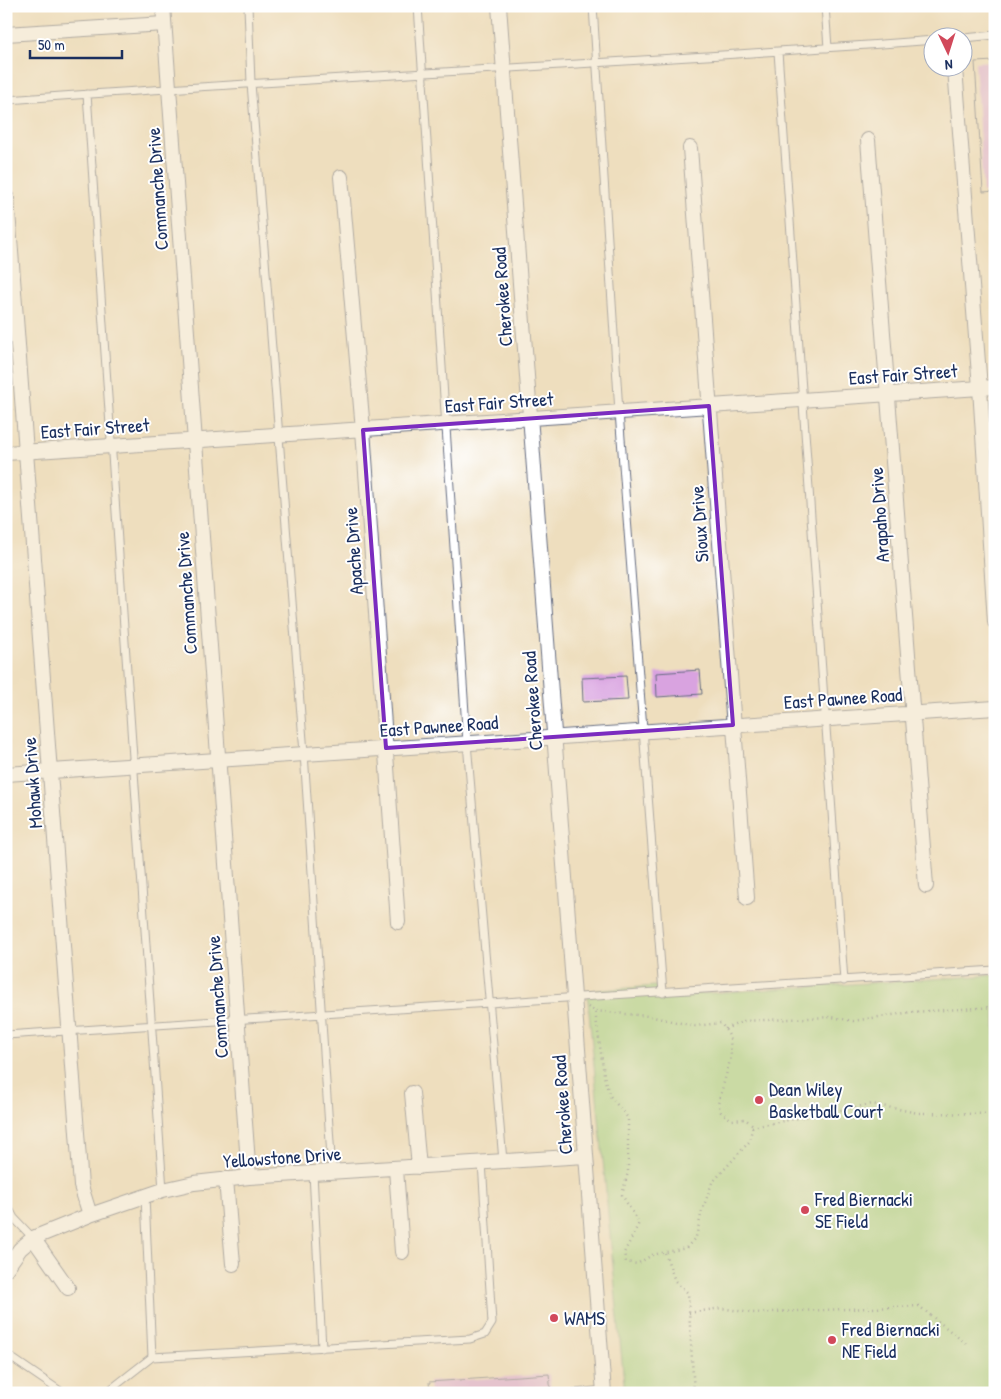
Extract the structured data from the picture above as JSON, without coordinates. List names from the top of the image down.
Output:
{
  "streets": {
    "street": [
      "Commanche Drive",
      "Cherokee Road",
      "East Fair Street",
      "Arapaho Drive",
      "Sioux Drive",
      "Apache Drive",
      "East Pawnee Road",
      "Mohawk Drive",
      "Yellowstone Drive"
    ]
  },
  "crossings": [
    ["Commanche Drive", "East Fair Street"],
    ["Commanche Drive", "East Pawnee Road"],
    ["Commanche Drive", "Yellowstone Drive"],
    ["Cherokee Road", "East Fair Street"],
    ["Cherokee Road", "East Pawnee Road"],
    ["Cherokee Road", "Yellowstone Drive"],
    ["East Fair Street", "Arapaho Drive"],
    ["East Fair Street", "Sioux Drive"],
    ["East Fair Street", "Apache Drive"],
    ["East Fair Street", "Mohawk Drive"],
    ["Arapaho Drive", "East Pawnee Road"],
    ["Sioux Drive", "East Pawnee Road"],
    ["Apache Drive", "East Pawnee Road"],
    ["East Pawnee Road", "Mohawk Drive"],
    ["Mohawk Drive", "Yellowstone Drive"]
  ],
  "places": [
    "Dean Wiley Basketball Court",
    "Fred Biernacki SE Field",
    "WAMS",
    "Fred Biernacki NE Field"
  ],
  "scale_bar": "50 m",
  "north": "bottom"
}
